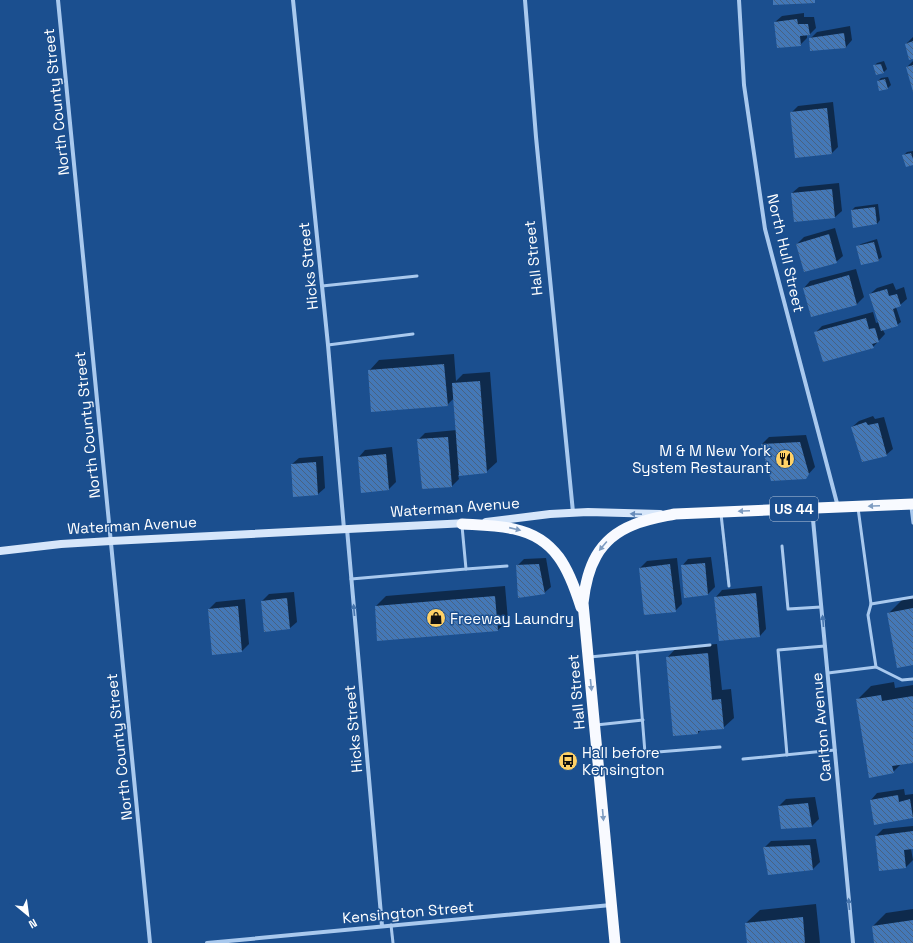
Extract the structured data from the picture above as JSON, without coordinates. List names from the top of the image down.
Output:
{
  "streets": {
    "highway": ["Hall Street", "Waterman Avenue", "US 44"],
    "street": [
      "North County Street",
      "North Hull Street",
      "Hicks Street",
      "Carlton Avenue",
      "Kensington Street"
    ]
  },
  "crossings": [
    ["North County Street", "Waterman Avenue"],
    ["North Hull Street", "Waterman Avenue"],
    ["Hall Street", "Waterman Avenue"],
    ["Hall Street", "Kensington Street"],
    ["Hicks Street", "Waterman Avenue"],
    ["Hicks Street", "Kensington Street"],
    ["Waterman Avenue", "Carlton Avenue"]
  ],
  "one_way": ["Hall Street", "Hicks Street", "Carlton Avenue"],
  "places": {
    "restaurant": ["M & M New York System Restaurant"],
    "shop": ["Freeway Laundry"],
    "bus stop": ["Hall before Kensington"]
  },
  "north": "bottom right"
}
